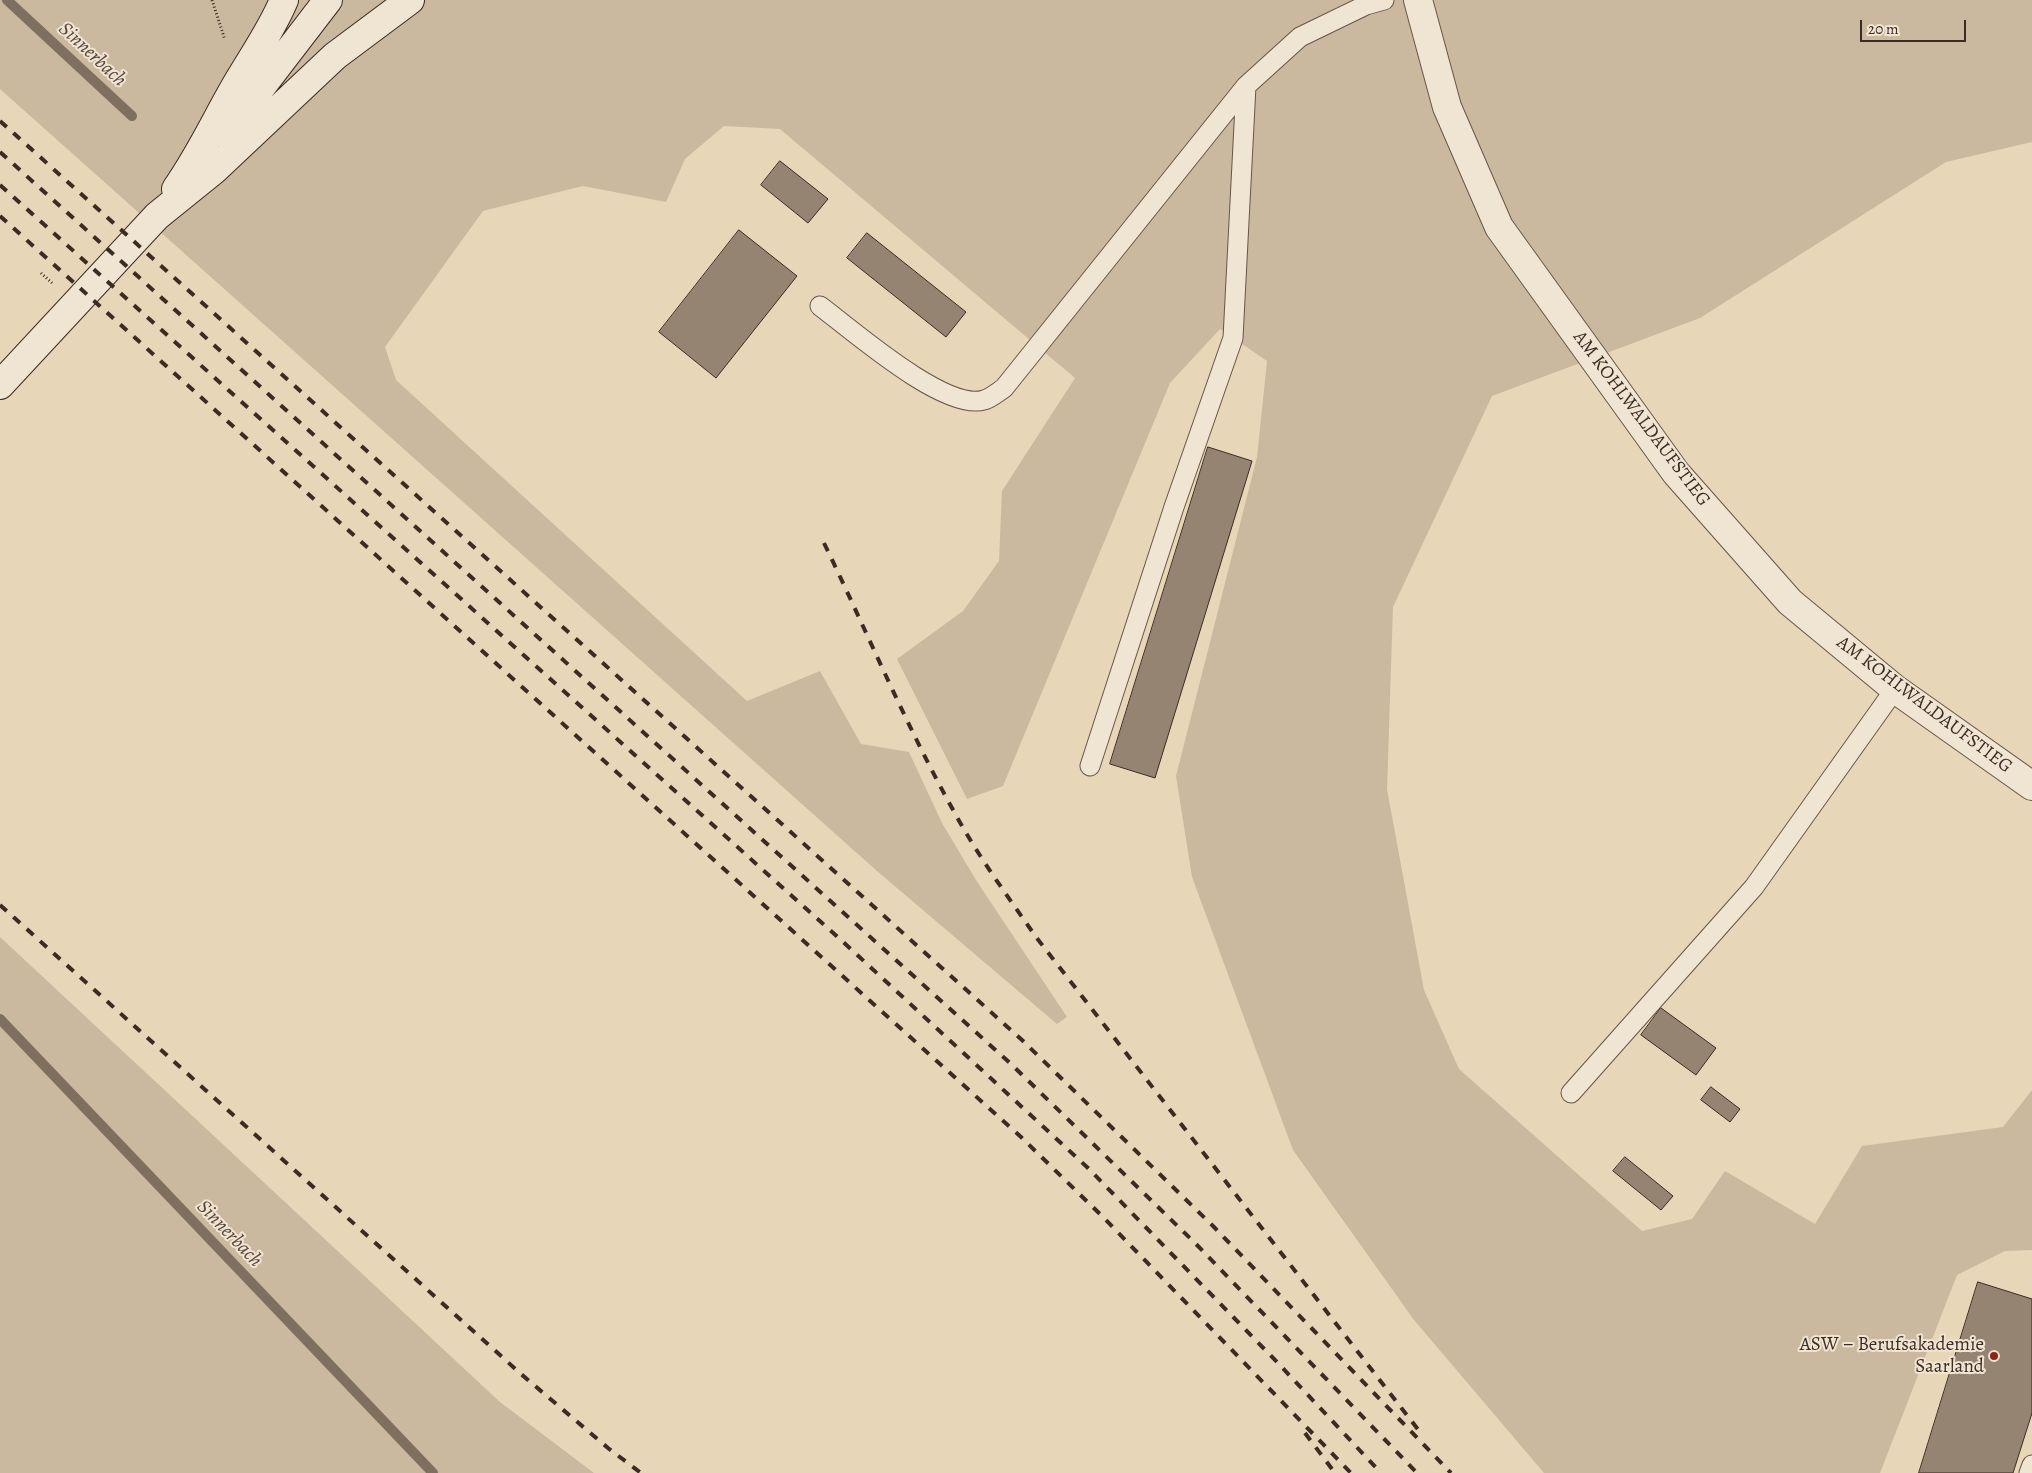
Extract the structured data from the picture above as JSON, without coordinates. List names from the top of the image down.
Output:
{
  "streets": {
    "main road": ["AM KOHLWALDAUFSTIEG"]
  },
  "water": ["Sinnerbach"],
  "places": ["ASW – Berufsakademie Saarland"],
  "scale_bar": "20 m"
}
